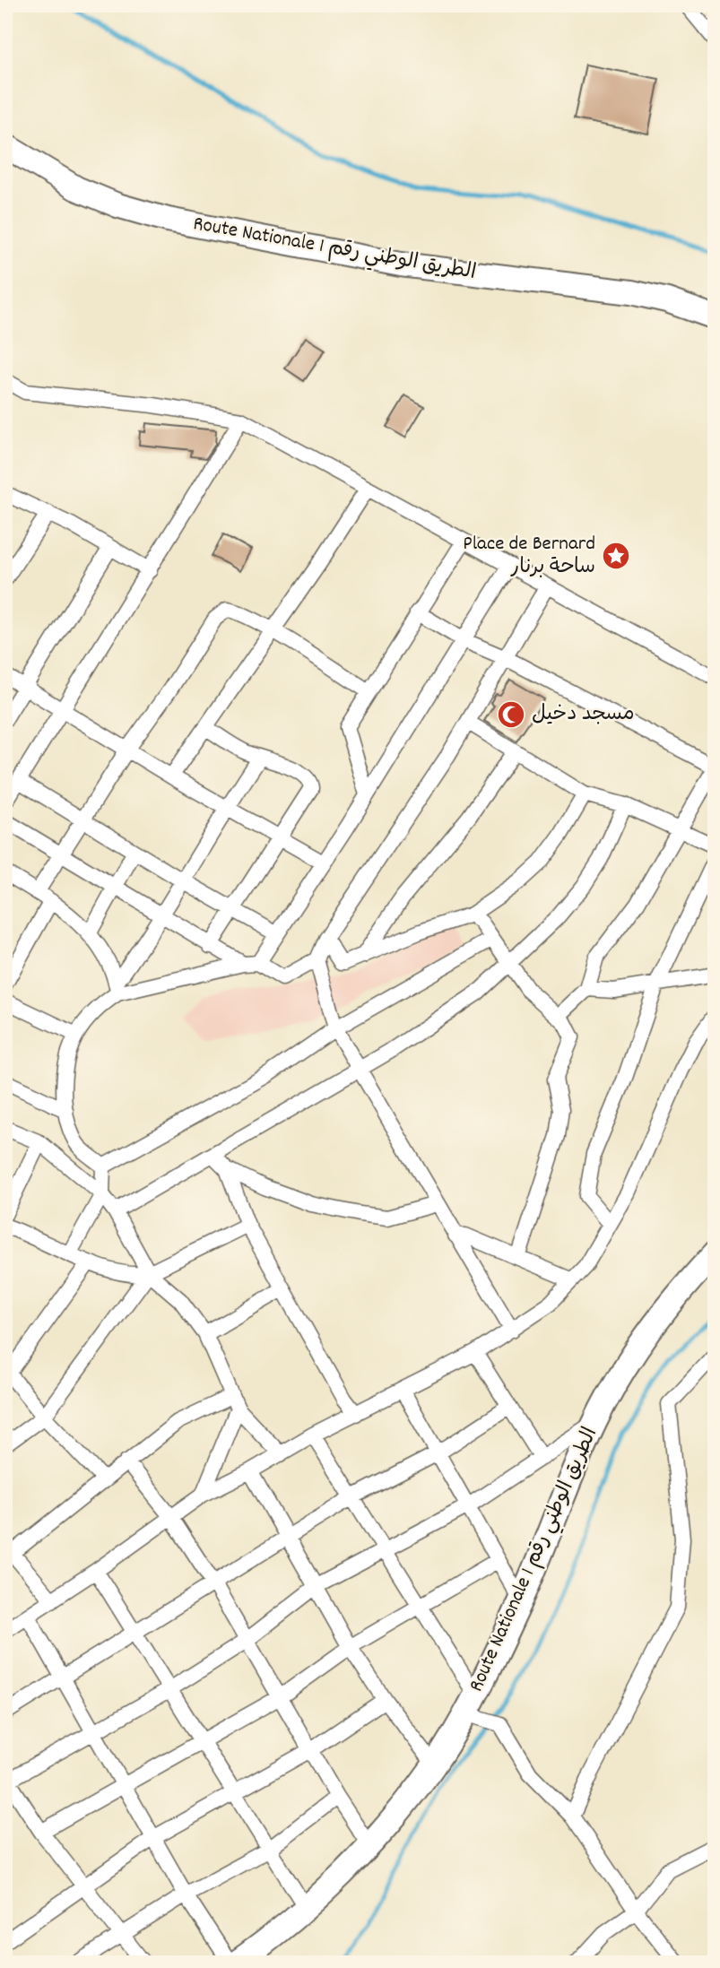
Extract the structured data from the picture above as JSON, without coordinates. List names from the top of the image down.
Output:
{
  "streets": {
    "highway": ["Route Nationale الطريق الوطني رقم 1"]
  },
  "places": {
    "place": ["Place de Bernard ساحة برنار"],
    "mosque": ["مسجد دخيل"]
  }
}
